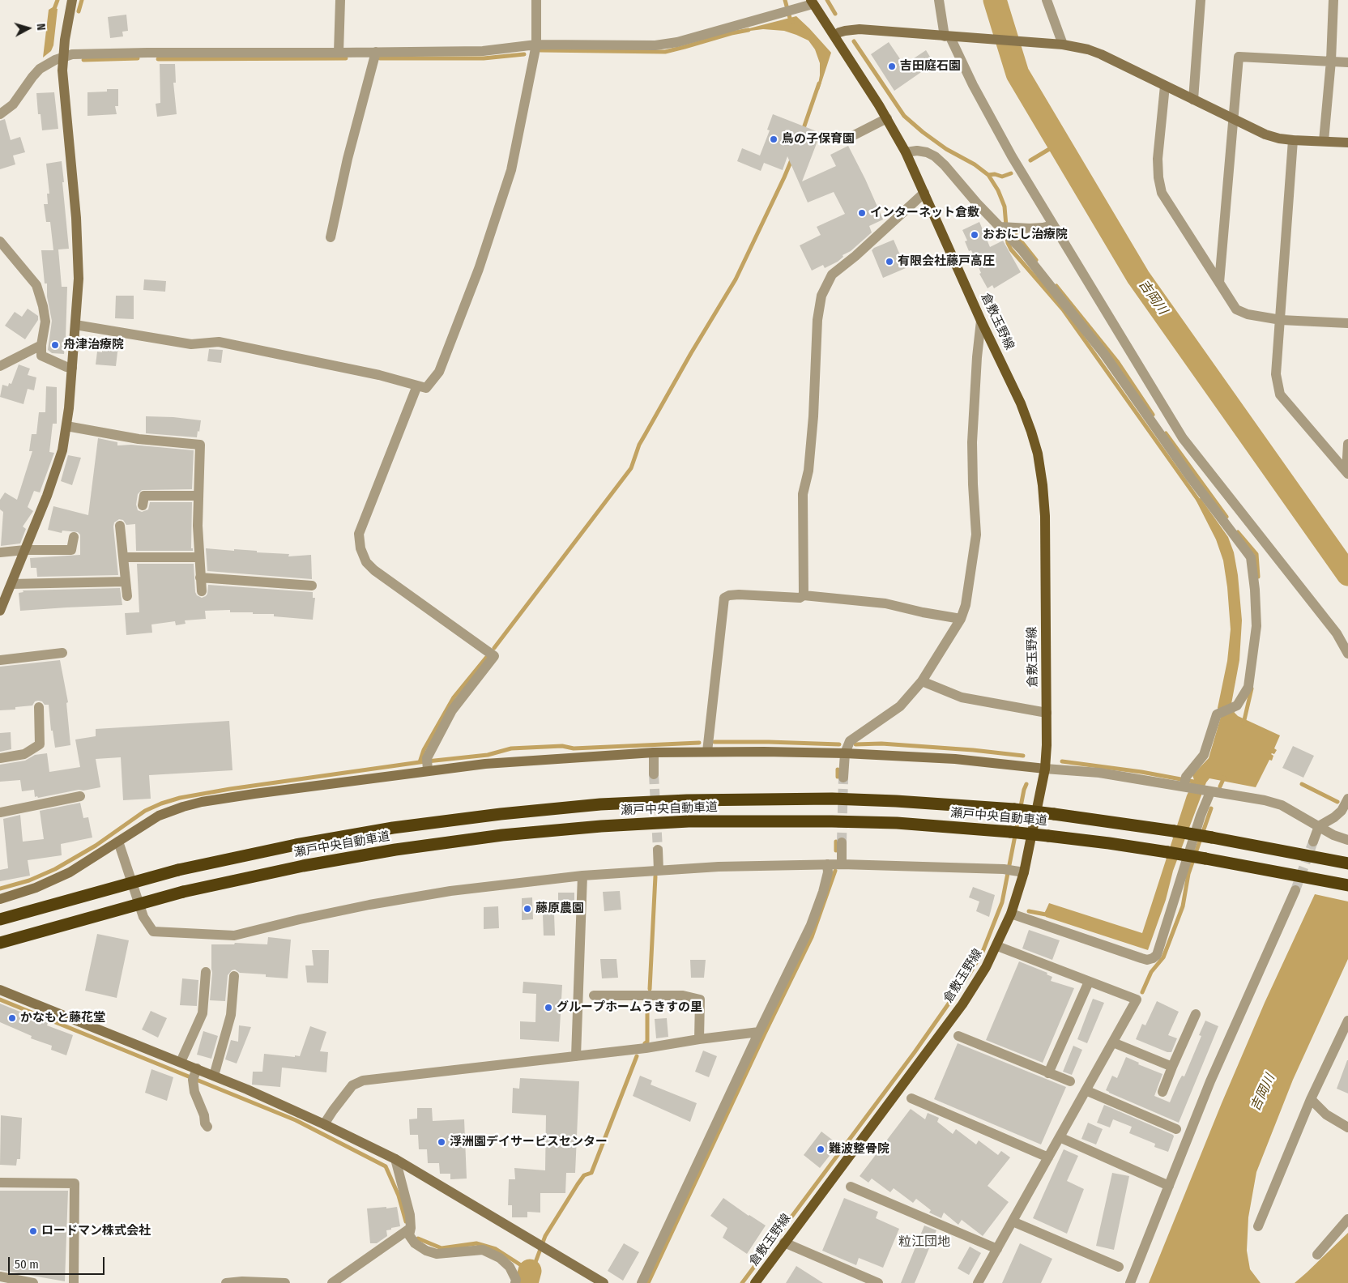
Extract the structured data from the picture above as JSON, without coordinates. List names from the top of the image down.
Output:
{
  "streets": {
    "highway": ["瀬戸中央自動車道"],
    "main road": ["倉敷玉野線"]
  },
  "districts": ["粒江団地"],
  "water": ["吉岡川"],
  "places": [
    "吉田庭石園",
    "鳥の子保育園",
    "インターネット倉敷",
    "おおにし治療院",
    "有限会社藤戸高圧",
    "舟津治療院",
    "藤原農園",
    "グループホームうきすの里",
    "かなもと藤花堂",
    "浮洲園デイサービスセンター",
    "難波整骨院",
    "ロードマン株式会社"
  ],
  "scale_bar": "50 m",
  "north": "right"
}
